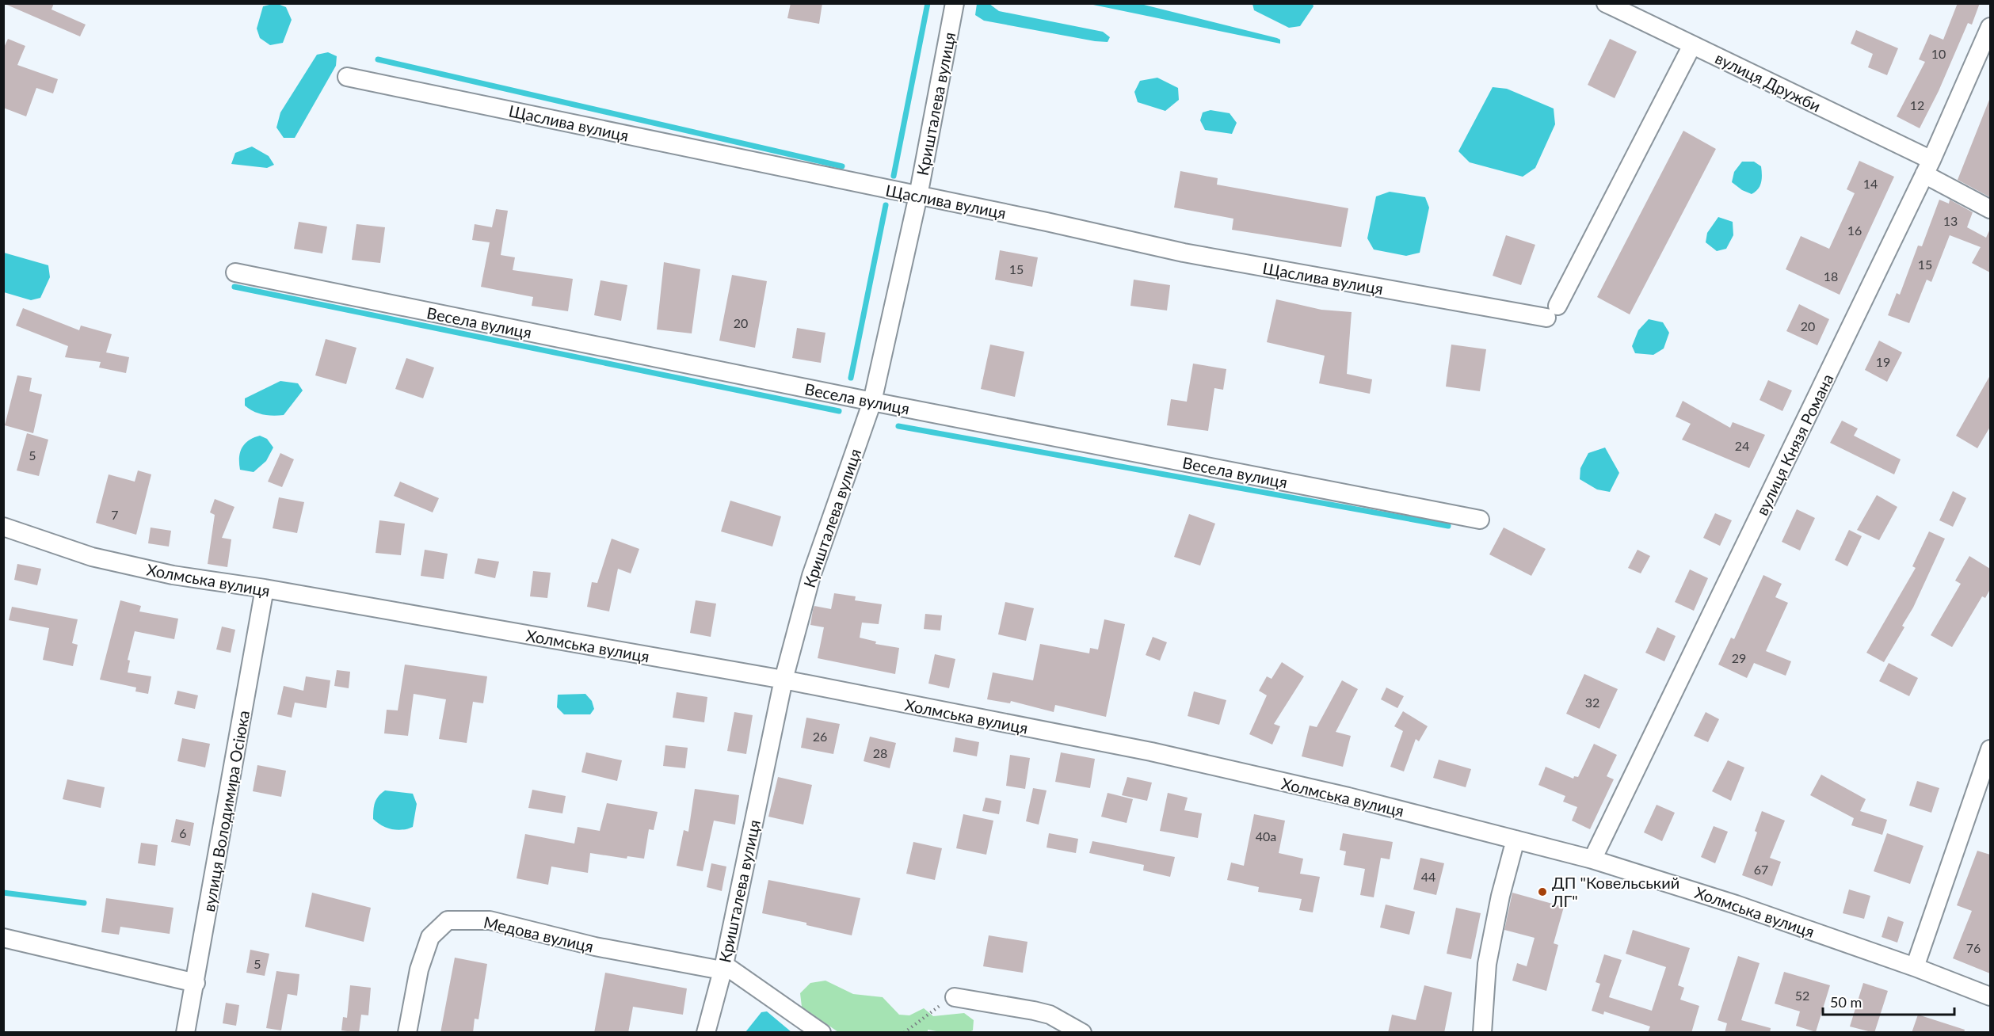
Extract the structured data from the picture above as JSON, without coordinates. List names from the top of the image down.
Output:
{
  "streets": {
    "street": [
      "вулиця Дружби",
      "Кришталева вулиця",
      "Щаслива вулиця",
      "Весела вулиця",
      "вулиця Князя Романа",
      "Холмська вулиця",
      "вулиця Володимира Осіюка",
      "Медова вулиця"
    ]
  },
  "crossings": [
    ["вулиця Дружби", "Щаслива вулиця"],
    ["вулиця Дружби", "вулиця Князя Романа"],
    ["Кришталева вулиця", "Щаслива вулиця"],
    ["Кришталева вулиця", "Весела вулиця"],
    ["Кришталева вулиця", "Холмська вулиця"],
    ["Кришталева вулиця", "Медова вулиця"],
    ["вулиця Князя Романа", "Холмська вулиця"],
    ["Холмська вулиця", "вулиця Володимира Осіюка"]
  ],
  "places": ["ДП \"Ковельський ЛГ\""],
  "house_numbers": [
    "10",
    "12",
    "14",
    "13",
    "16",
    "15",
    "15",
    "18",
    "20",
    "20",
    "19",
    "24",
    "5",
    "7",
    "29",
    "32",
    "26",
    "28",
    "6",
    "40а",
    "67",
    "44",
    "76",
    "5",
    "52"
  ],
  "scale_bar": "50 m"
}
